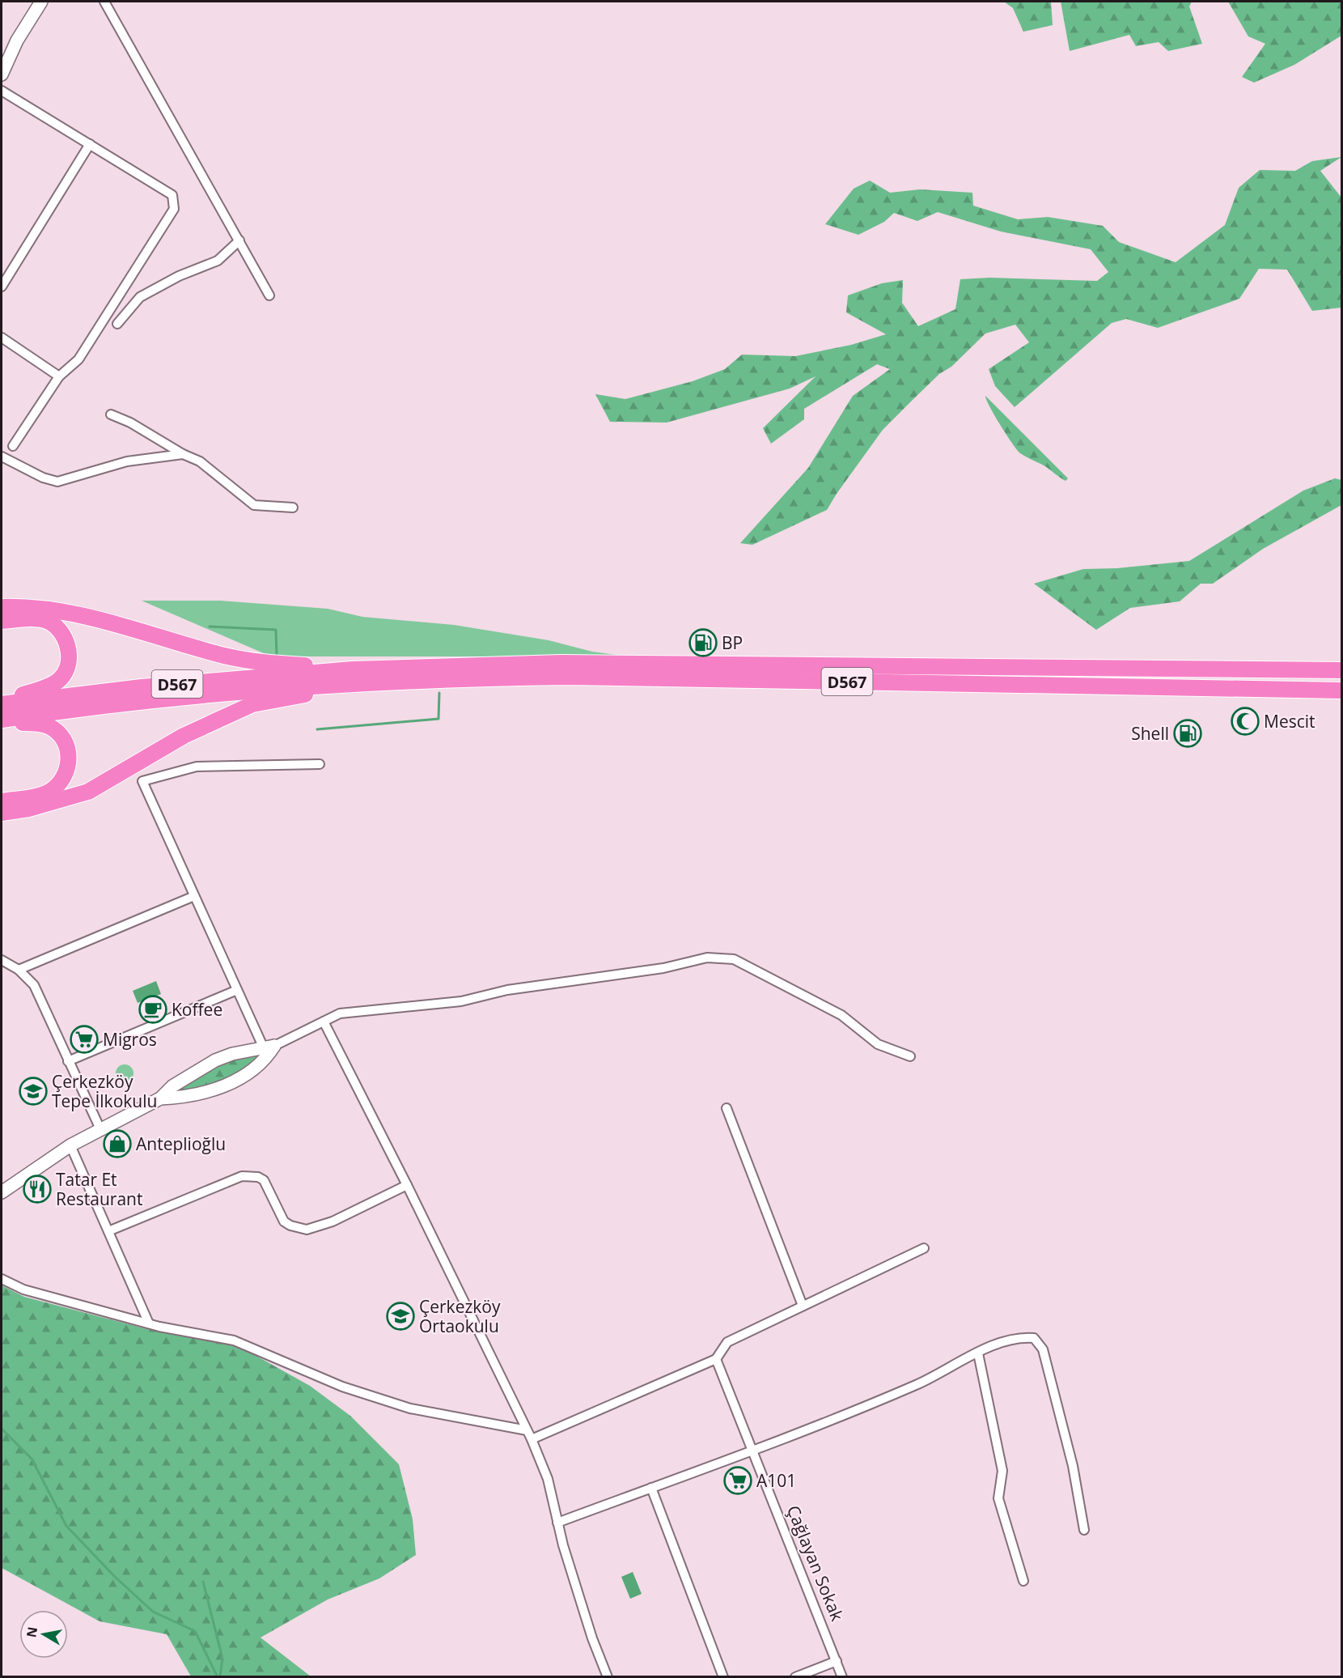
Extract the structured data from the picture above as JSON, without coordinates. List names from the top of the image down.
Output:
{
  "streets": {
    "highway": ["D567"],
    "street": ["Çağlayan Sokak"]
  },
  "places": {
    "fuel station": ["BP", "Shell"],
    "mosque": ["Mescit"],
    "cafe": ["Koffee"],
    "supermarket": ["Migros", "A101"],
    "school or university": ["Çerkezköy Tepe İlkokulu", "Çerkezköy Ortaokulu"],
    "shop": ["Anteplioğlu"],
    "restaurant": ["Tatar Et Restaurant"]
  },
  "north": "left"
}
